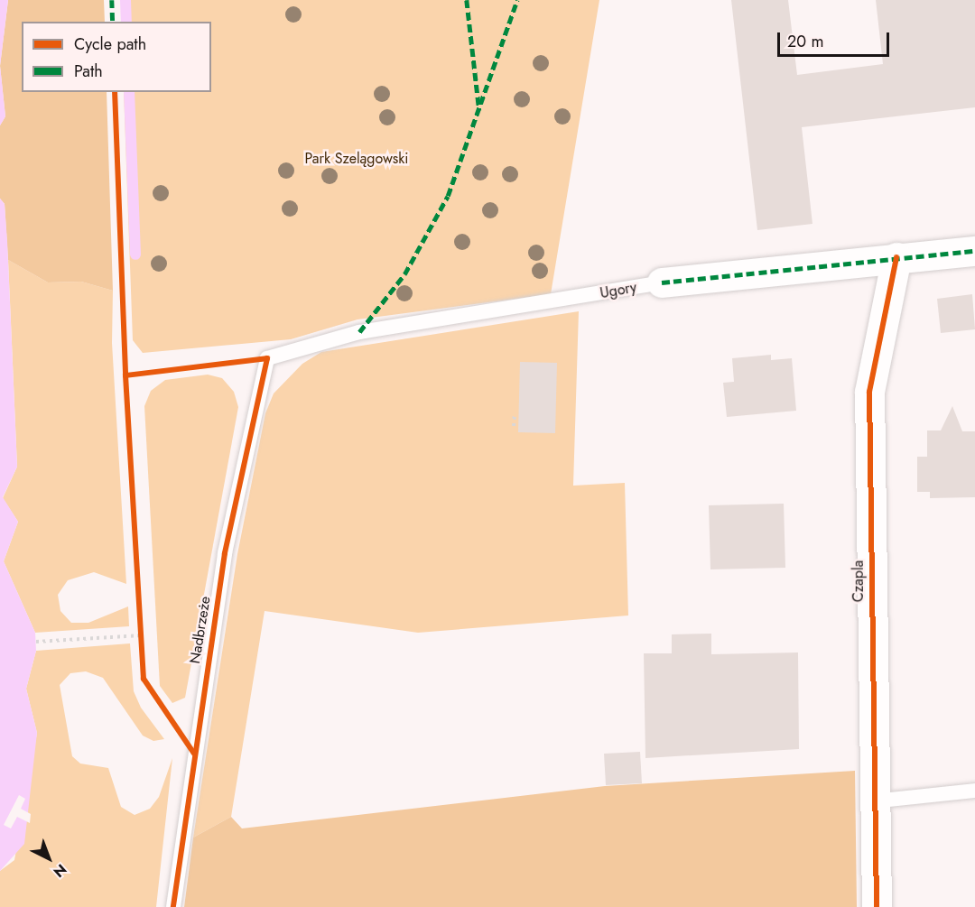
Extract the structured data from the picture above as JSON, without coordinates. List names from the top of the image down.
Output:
{
  "streets": {
    "street": ["Ugory", "Czapla"],
    "lane": ["Nadbrzeże"]
  },
  "crossings": [
    ["Ugory", "Czapla"],
    ["Ugory", "Nadbrzeże"]
  ],
  "parks": ["Park Szelągowski"],
  "legend": ["Cycle path", "Path"],
  "scale_bar": "20 m",
  "north": "bottom right"
}
